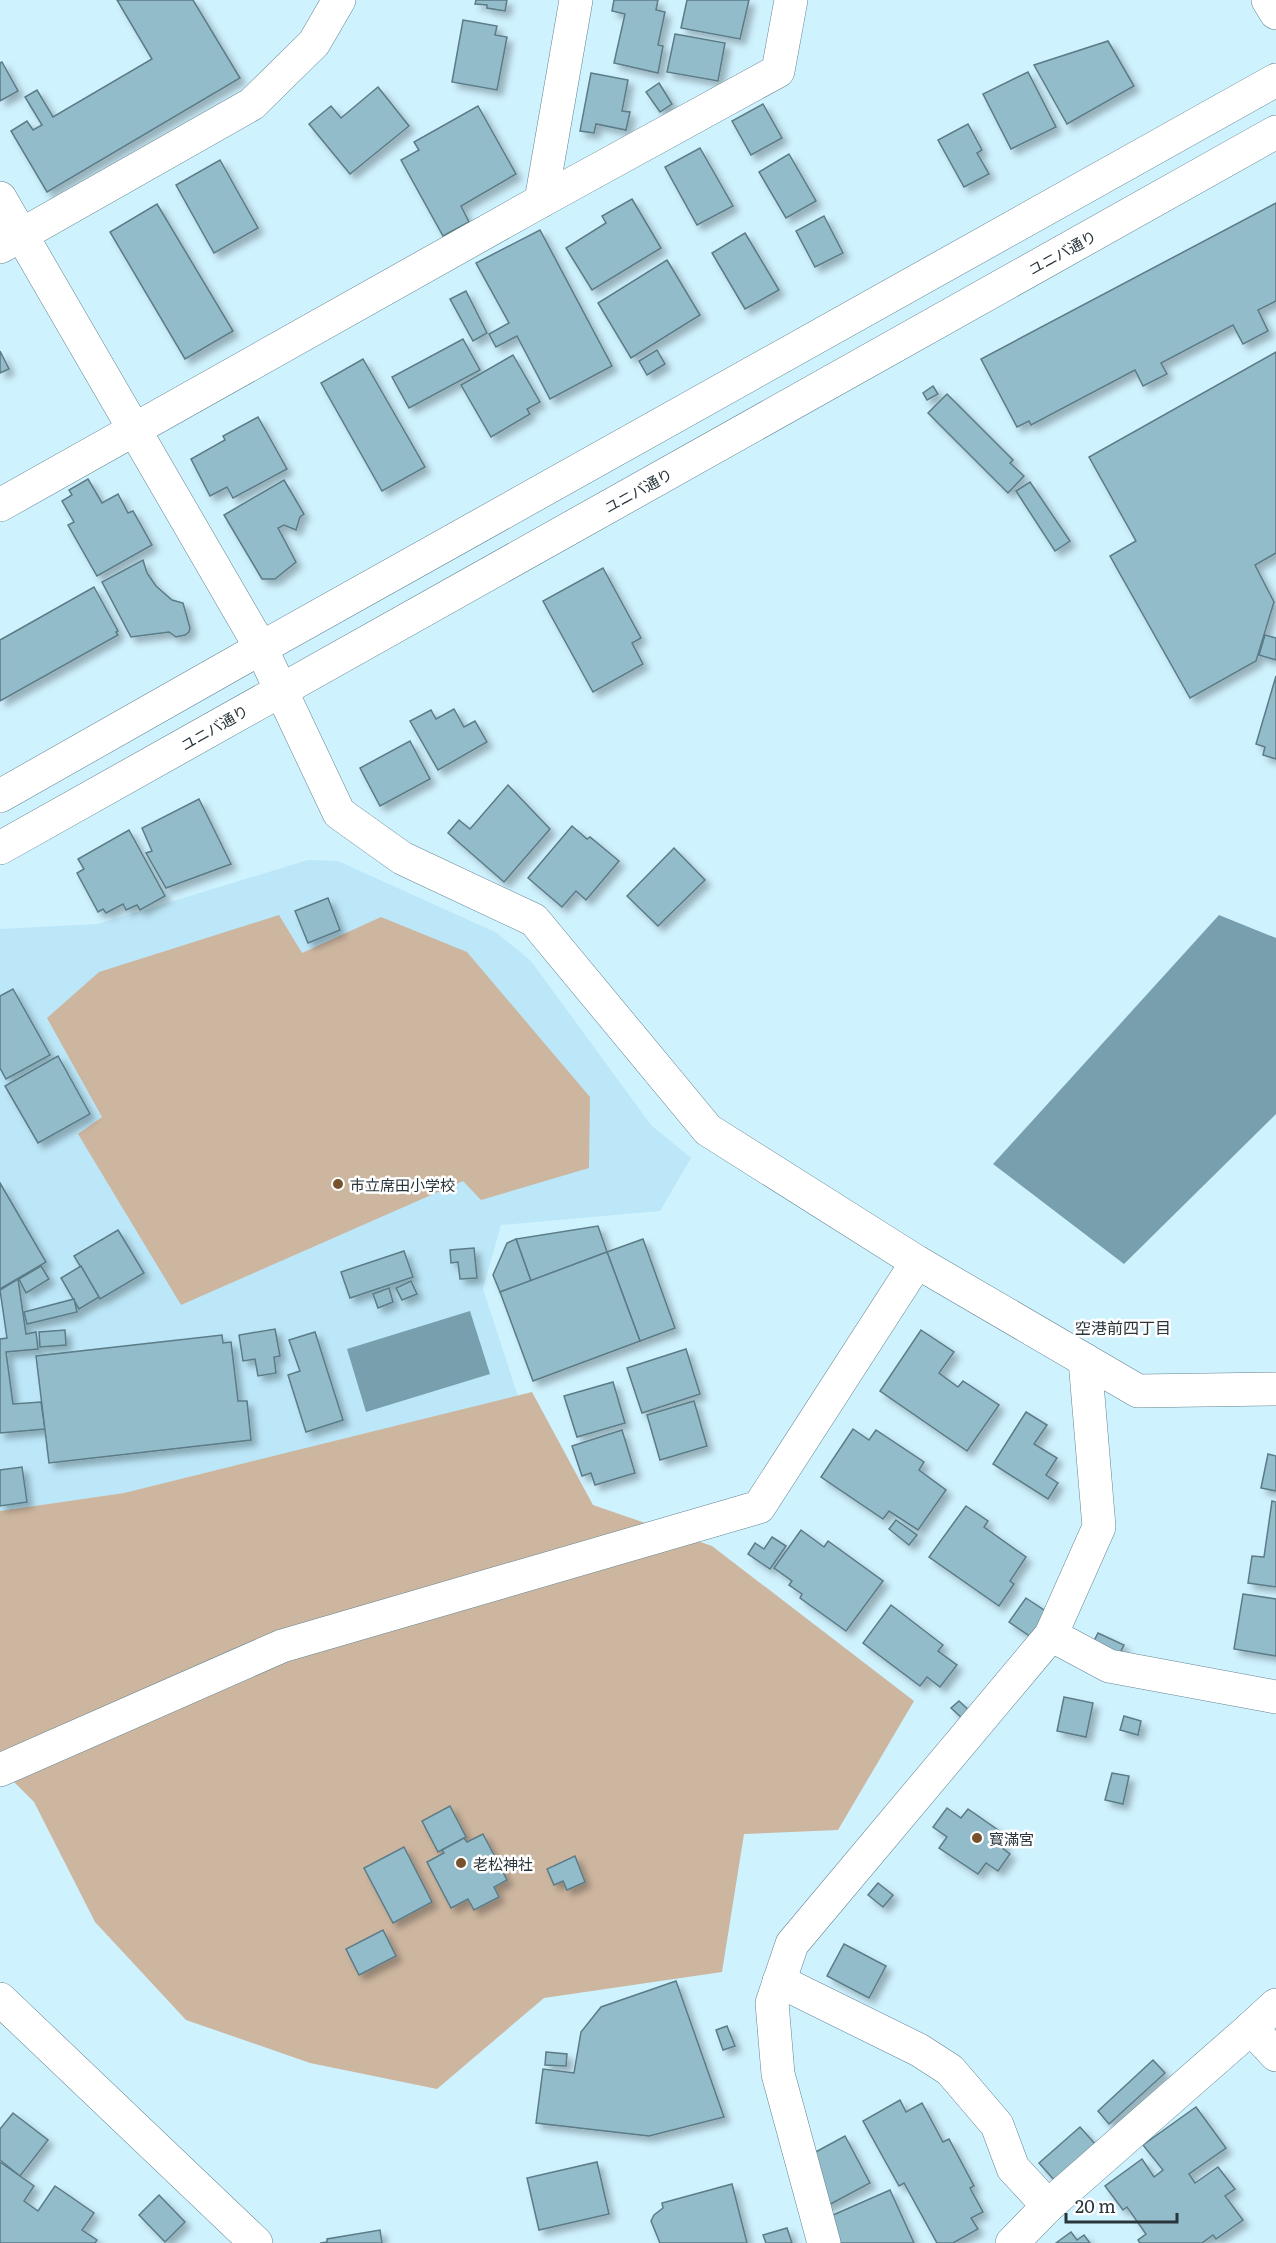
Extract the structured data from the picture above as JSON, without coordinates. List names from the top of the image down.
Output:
{
  "streets": {
    "street": ["ユニバ通り"]
  },
  "districts": ["空港前四丁目"],
  "places": ["市立席田小学校", "寳滿宮", "老松神社"],
  "scale_bar": "20 m"
}
